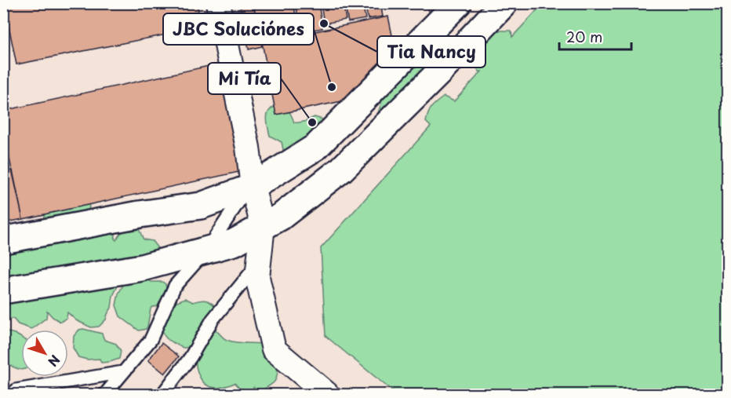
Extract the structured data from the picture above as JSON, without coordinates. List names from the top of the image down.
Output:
{
  "places": ["Tia Nancy", "JBC Soluciónes", "Mi Tía"],
  "scale_bar": "20 m",
  "north": "bottom right"
}
